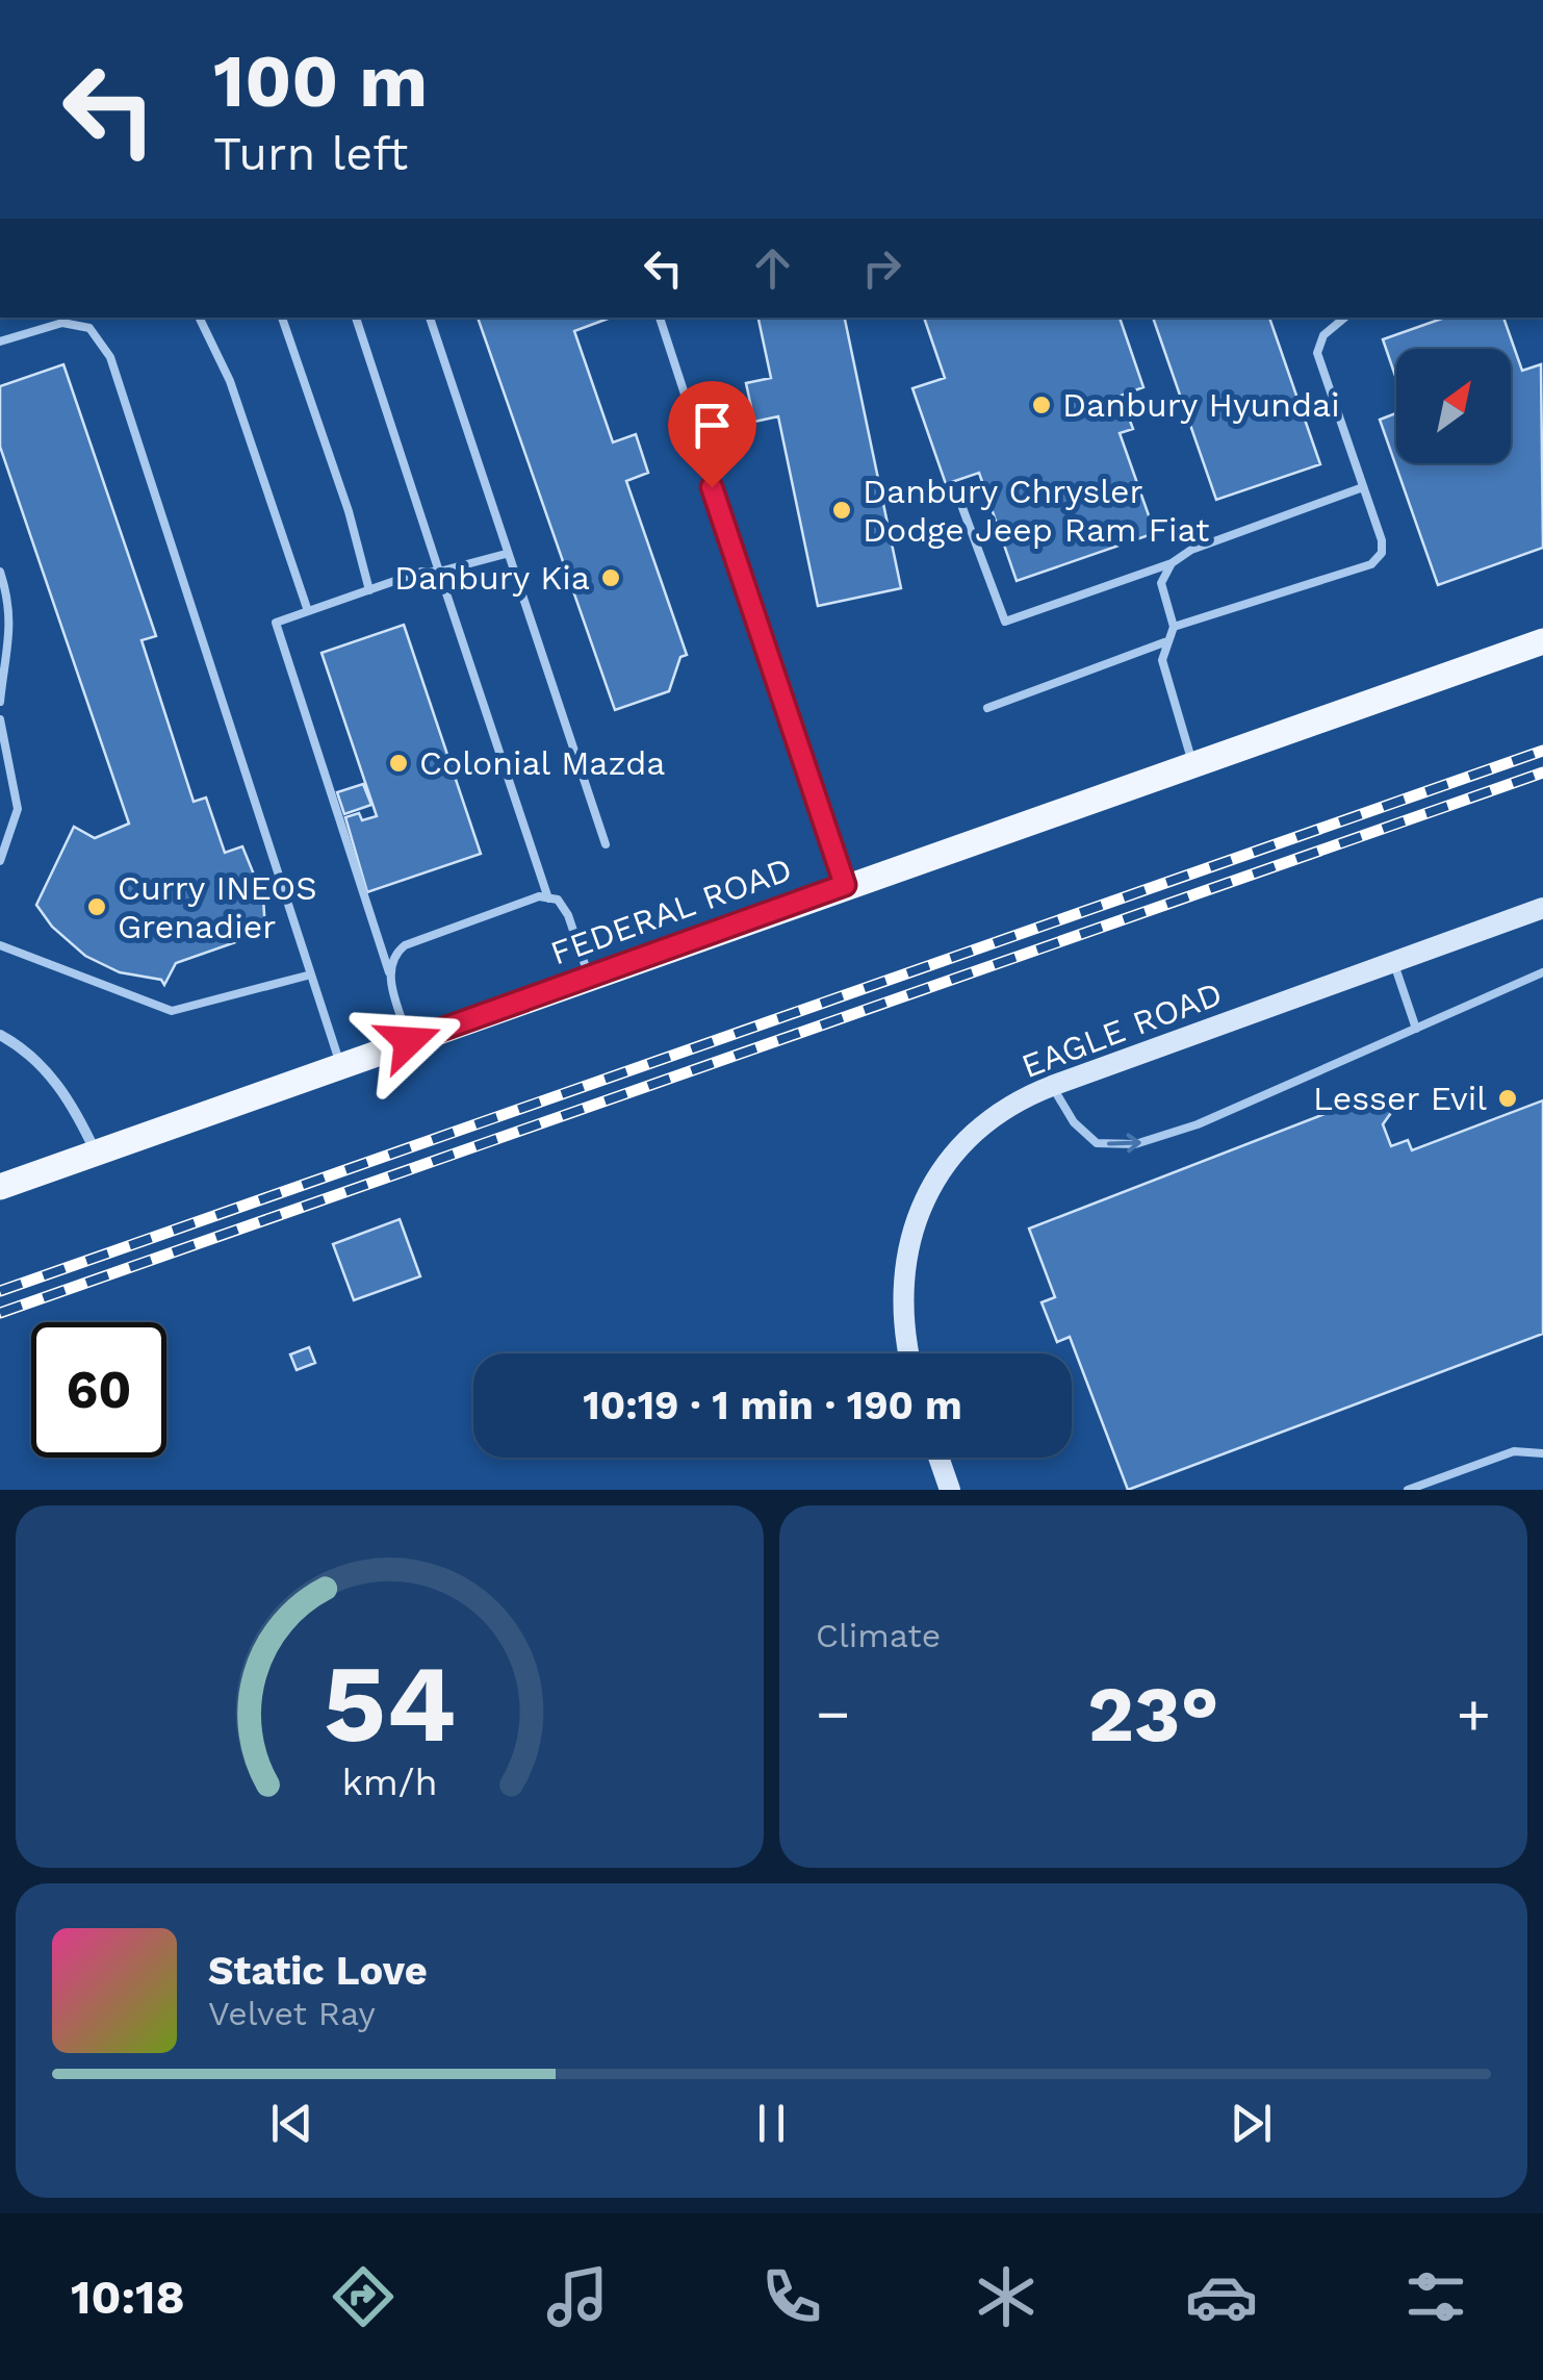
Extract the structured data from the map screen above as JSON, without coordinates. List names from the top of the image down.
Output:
{
  "streets": {
    "main road": ["FEDERAL ROAD"],
    "street": ["EAGLE ROAD"]
  },
  "places": [
    "Danbury Hyundai",
    "Danbury Chrysler Dodge Jeep Ram Fiat",
    "Danbury Kia",
    "Colonial Mazda",
    "Curry INEOS Grenadier",
    "Lesser Evil"
  ],
  "north": "top right",
  "page": {
    "turn": ["100 m", "Turn left"],
    "limit": "60",
    "trip": "10:19 · 1 min · 190 m",
    "tile": "Climate",
    "heat": ["−", "23°", "+"],
    "song": ["Static Love", "Velvet Ray"],
    "tabs": "10:18",
    "gauge": ["54", "km/h"]
  }
}
